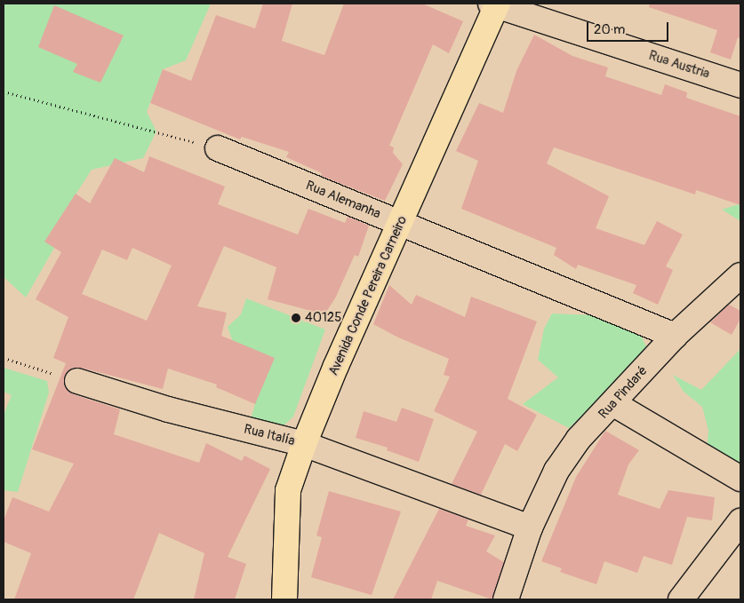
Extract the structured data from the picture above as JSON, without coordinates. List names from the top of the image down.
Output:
{
  "streets": {
    "main road": ["Avenida Conde Pereira Carneiro"],
    "street": [
      "Rua Austria",
      "Rua Alemanha",
      "Rua Pindaré",
      "Rua Italía"
    ]
  },
  "crossings": [
    ["Rua Austria", "Avenida Conde Pereira Carneiro"],
    ["Rua Alemanha", "Avenida Conde Pereira Carneiro"],
    ["Rua Alemanha", "Rua Pindaré"],
    ["Avenida Conde Pereira Carneiro", "Rua Italía"],
    ["Rua Pindaré", "Rua Italía"]
  ],
  "places": ["40125"],
  "scale_bar": "20 m"
}
